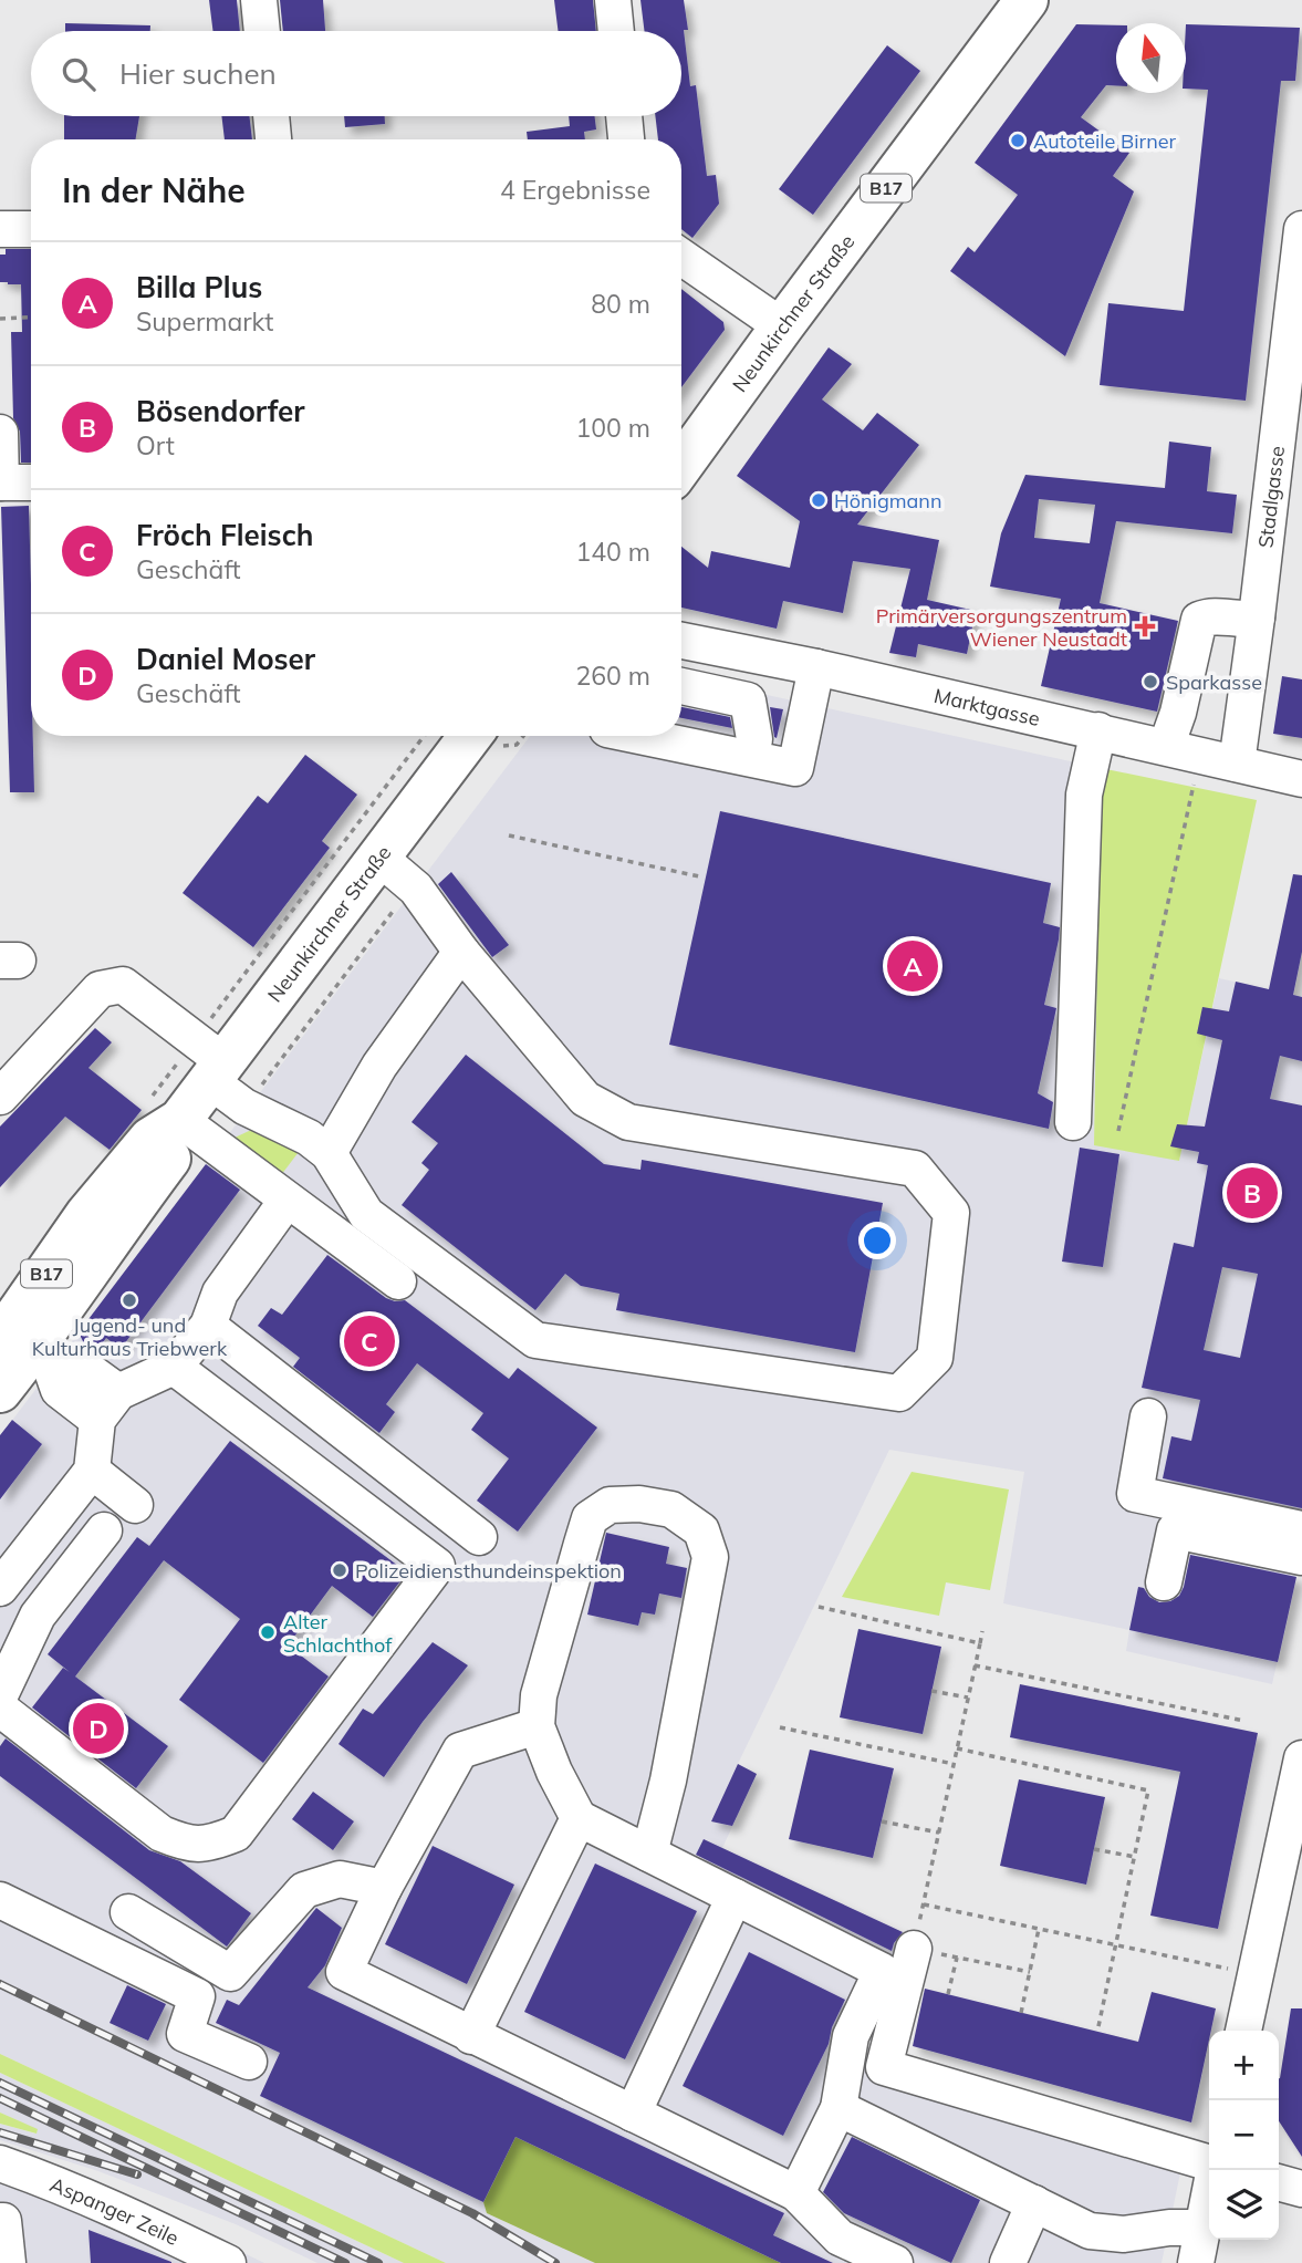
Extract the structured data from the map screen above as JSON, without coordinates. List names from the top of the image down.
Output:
{
  "streets": {
    "main road": ["B17", "Neunkirchner Straße"],
    "street": ["Stadlgasse", "Marktgasse", "Aspanger Zeile"]
  },
  "crossings": [
    ["Stadlgasse", "Marktgasse"]
  ],
  "places": {
    "other": [
      "Autoteile Birner",
      "Hönigmann",
      "Sparkasse",
      "Jugend- und Kulturhaus Triebwerk",
      "Polizeidiensthundeinspektion",
      "Alter Schlachthof"
    ],
    "health": ["Primärversorgungszentrum Wiener Neustadt"]
  },
  "north": "top",
  "page": {
    "search": "Hier suchen",
    "heading": ["In der Nähe", "4 Ergebnisse"],
    "list": [
      {
        "mark": "A",
        "name": "Billa Plus",
        "note": "Supermarkt",
        "value": "80 m"
      },
      {
        "mark": "B",
        "name": "Bösendorfer",
        "note": "Ort",
        "value": "100 m"
      },
      {
        "mark": "C",
        "name": "Fröch Fleisch",
        "note": "Geschäft",
        "value": "140 m"
      },
      {
        "mark": "D",
        "name": "Daniel Moser",
        "note": "Geschäft",
        "value": "260 m"
      }
    ],
    "pins": [
      "A",
      "B",
      "C",
      "D"
    ],
    "map_buttons": ["+", "−"]
  }
}
